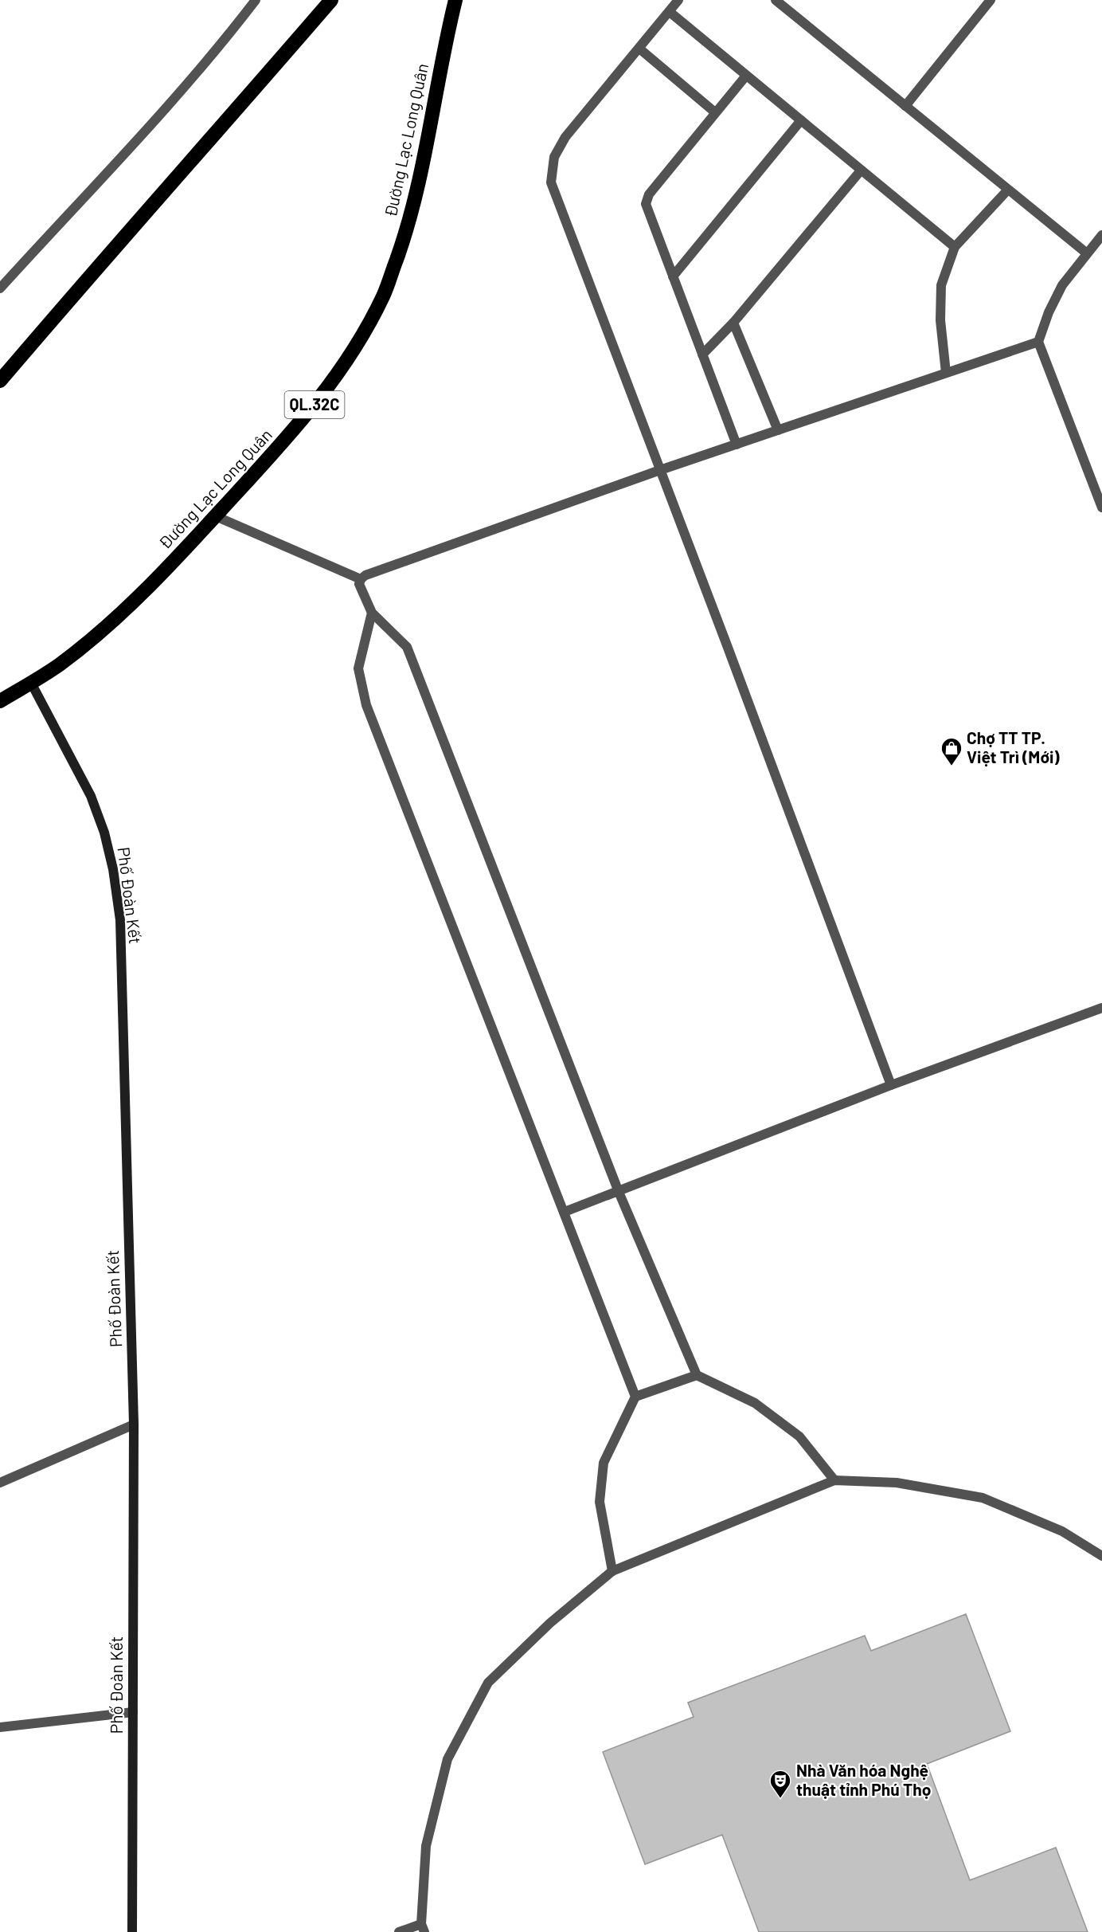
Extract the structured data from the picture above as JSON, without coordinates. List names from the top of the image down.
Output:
{
  "streets": {
    "highway": ["Đường Lạc Long Quân", "QL.32C"],
    "street": ["Phố Đoàn Kết"]
  },
  "crossings": [
    ["Đường Lạc Long Quân", "Phố Đoàn Kết"]
  ],
  "places": {
    "shop": ["Chợ TT TP. Việt Trì (Mới)"],
    "theatre": ["Nhà Văn hóa Nghệ thuật tỉnh Phú Thọ"]
  }
}
